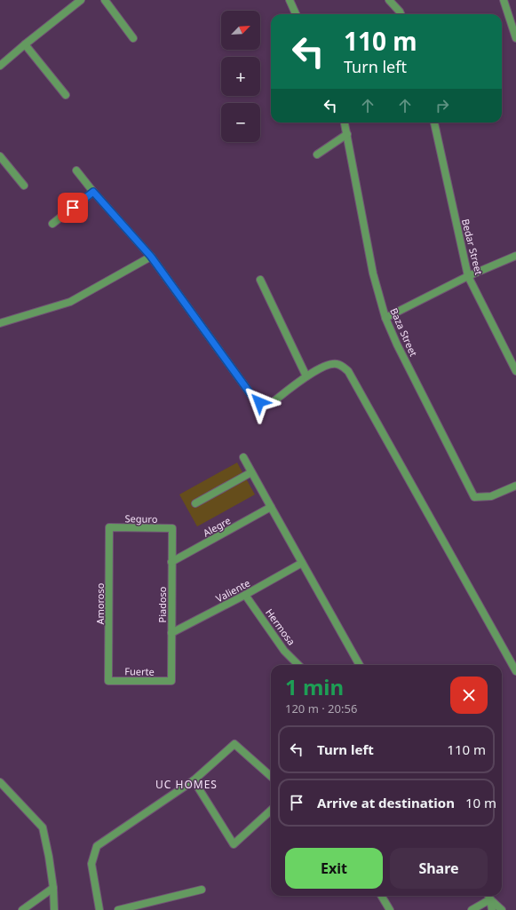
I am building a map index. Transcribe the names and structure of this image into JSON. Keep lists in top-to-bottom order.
{
  "streets": {
    "street": [
      "Bedar Street",
      "Baza Street",
      "Seguro",
      "Alegre",
      "Valiente",
      "Amoroso",
      "Piadoso",
      "Hermosa",
      "Fuerte"
    ]
  },
  "crossings": [
    ["Seguro", "Amoroso"],
    ["Seguro", "Piadoso"],
    ["Alegre", "Piadoso"],
    ["Valiente", "Piadoso"],
    ["Valiente", "Hermosa"],
    ["Amoroso", "Fuerte"],
    ["Piadoso", "Fuerte"]
  ],
  "districts": ["UC HOMES"],
  "north": "top right",
  "page": {
    "map_buttons": ["+", "−"],
    "turn": ["110 m", "Turn left"],
    "heading": ["1 min", "120 m · 20:56"],
    "list": [
      {
        "name": "Turn left",
        "value": "110 m"
      },
      {
        "name": "Arrive at destination",
        "value": "10 m"
      }
    ],
    "buttons": ["Exit", "Share"]
  }
}
